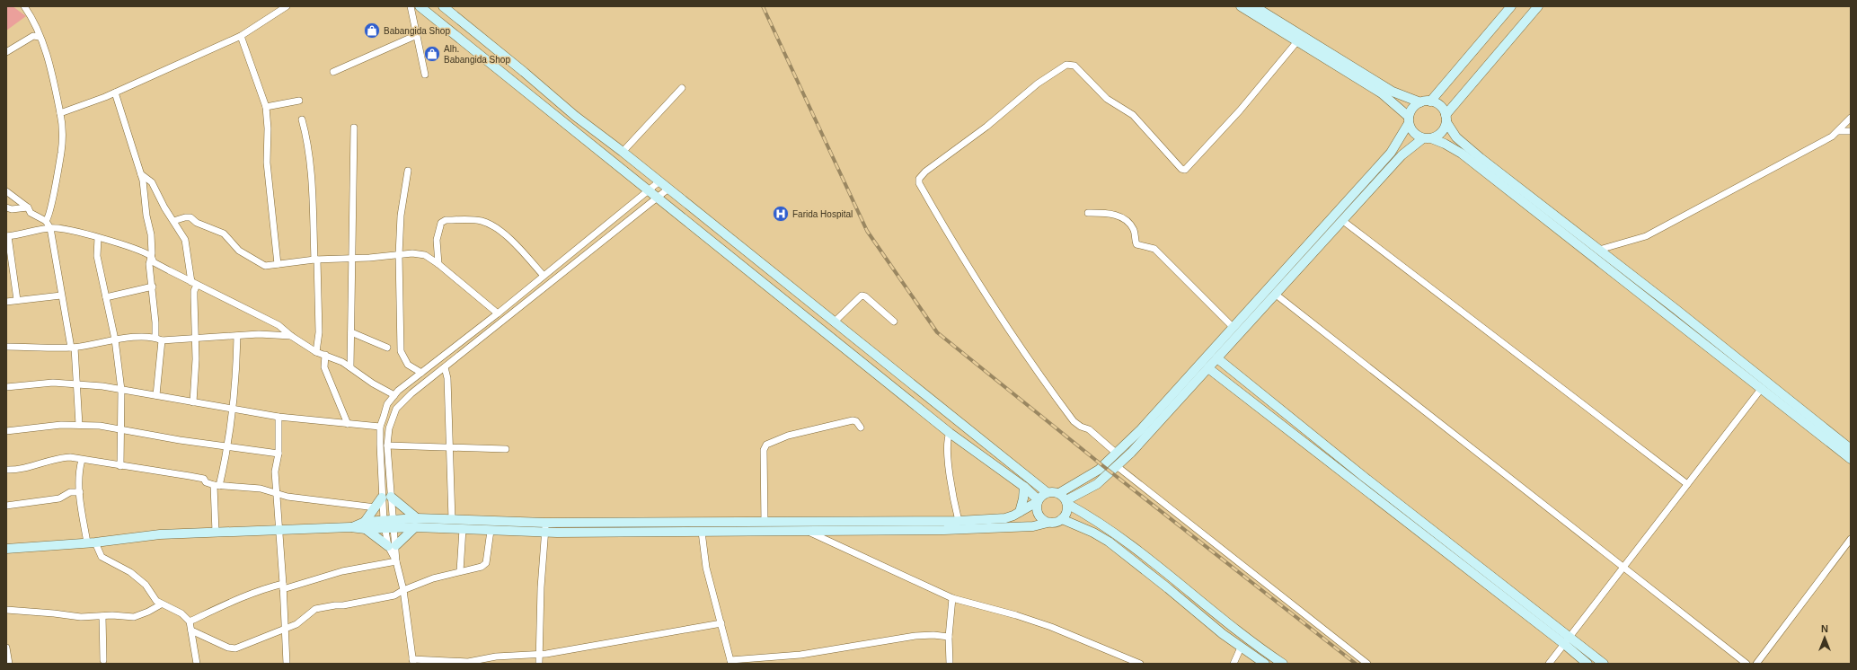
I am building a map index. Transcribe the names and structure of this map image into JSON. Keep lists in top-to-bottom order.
{
  "places": {
    "shop": ["Babangida Shop", "Alh. Babangida Shop"],
    "hospital": ["Farida Hospital"]
  },
  "north": "top"
}
